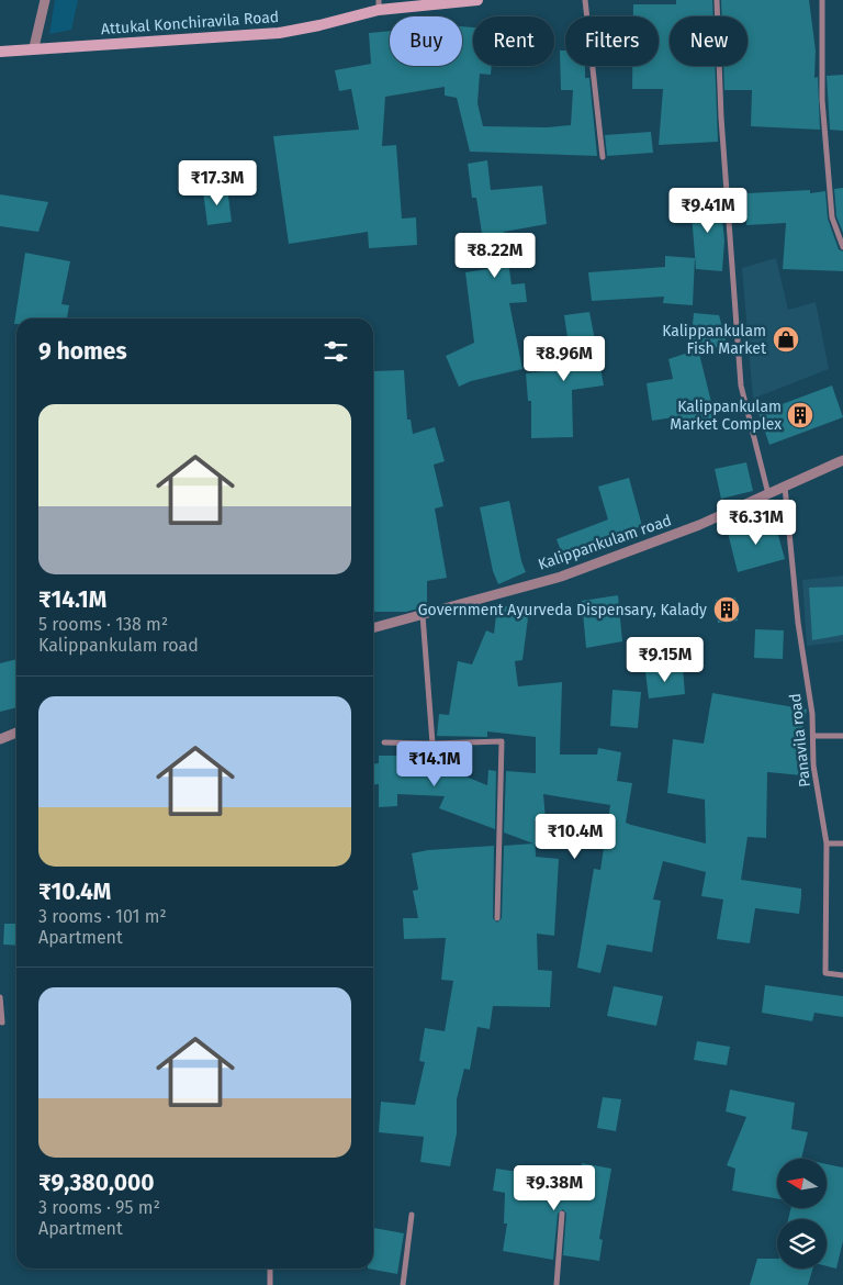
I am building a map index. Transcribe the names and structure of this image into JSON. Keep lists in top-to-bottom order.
{
  "streets": {
    "main road": ["Attukal Konchiravila Road"],
    "street": ["Kalippankulam road", "Panavila road"]
  },
  "crossings": [
    ["Kalippankulam road", "Panavila road"]
  ],
  "places": {
    "shop": ["Kalippankulam Fish Market"],
    "building": ["Kalippankulam Market Complex", "Government Ayurveda Dispensary, Kalady"]
  },
  "north": "left",
  "page": {
    "chip": [
      "Buy",
      "Rent",
      "Filters",
      "New"
    ],
    "price": [
      "₹17.3M",
      "₹9.41M",
      "₹8.22M",
      "₹8.96M",
      "₹6.31M",
      "₹9.15M",
      "₹14.1M",
      "₹10.4M",
      "₹9.38M"
    ],
    "heading": "9 homes",
    "list": [
      {
        "name": "₹14.1M",
        "note": "5 rooms · 138 m² · Kalippankulam road"
      },
      {
        "name": "₹10.4M",
        "note": "3 rooms · 101 m² · Apartment"
      },
      {
        "name": "₹9,380,000",
        "note": "3 rooms · 95 m² · Apartment"
      }
    ]
  }
}
